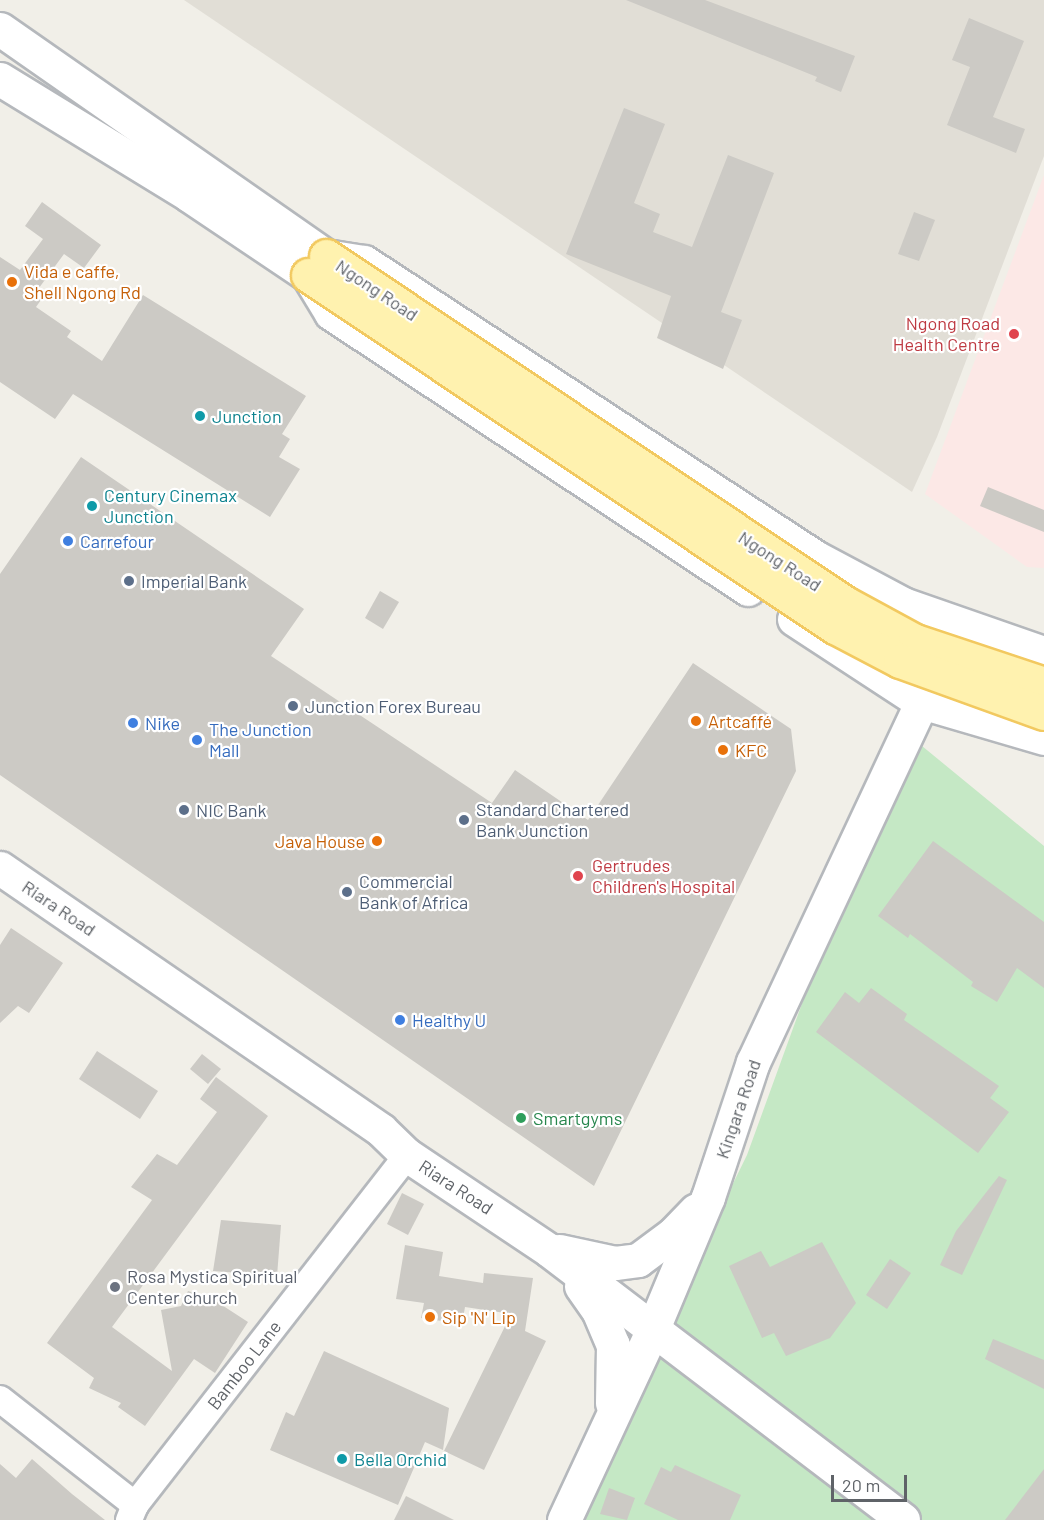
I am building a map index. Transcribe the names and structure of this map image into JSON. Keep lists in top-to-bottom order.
{
  "streets": {
    "main road": ["Ngong Road", "Riara Road", "Kingara Road"],
    "street": ["Bamboo Lane"]
  },
  "crossings": [
    ["Ngong Road", "Kingara Road"],
    ["Riara Road", "Kingara Road"],
    ["Riara Road", "Bamboo Lane"]
  ],
  "places": [
    "Vida e caffe, Shell Ngong Rd",
    "Ngong Road Health Centre",
    "Junction",
    "Century Cinemax Junction",
    "Carrefour",
    "Imperial Bank",
    "Junction Forex Bureau",
    "Artcaffé",
    "Nike",
    "The Junction Mall",
    "KFC",
    "NIC Bank",
    "Standard Chartered Bank Junction",
    "Java House",
    "Gertrudes Children's Hospital",
    "Commercial Bank of Africa",
    "Healthy U",
    "Smartgyms",
    "Rosa Mystica Spiritual Center church",
    "Sip 'N' Lip",
    "Bella Orchid"
  ],
  "scale_bar": "20 m"
}
